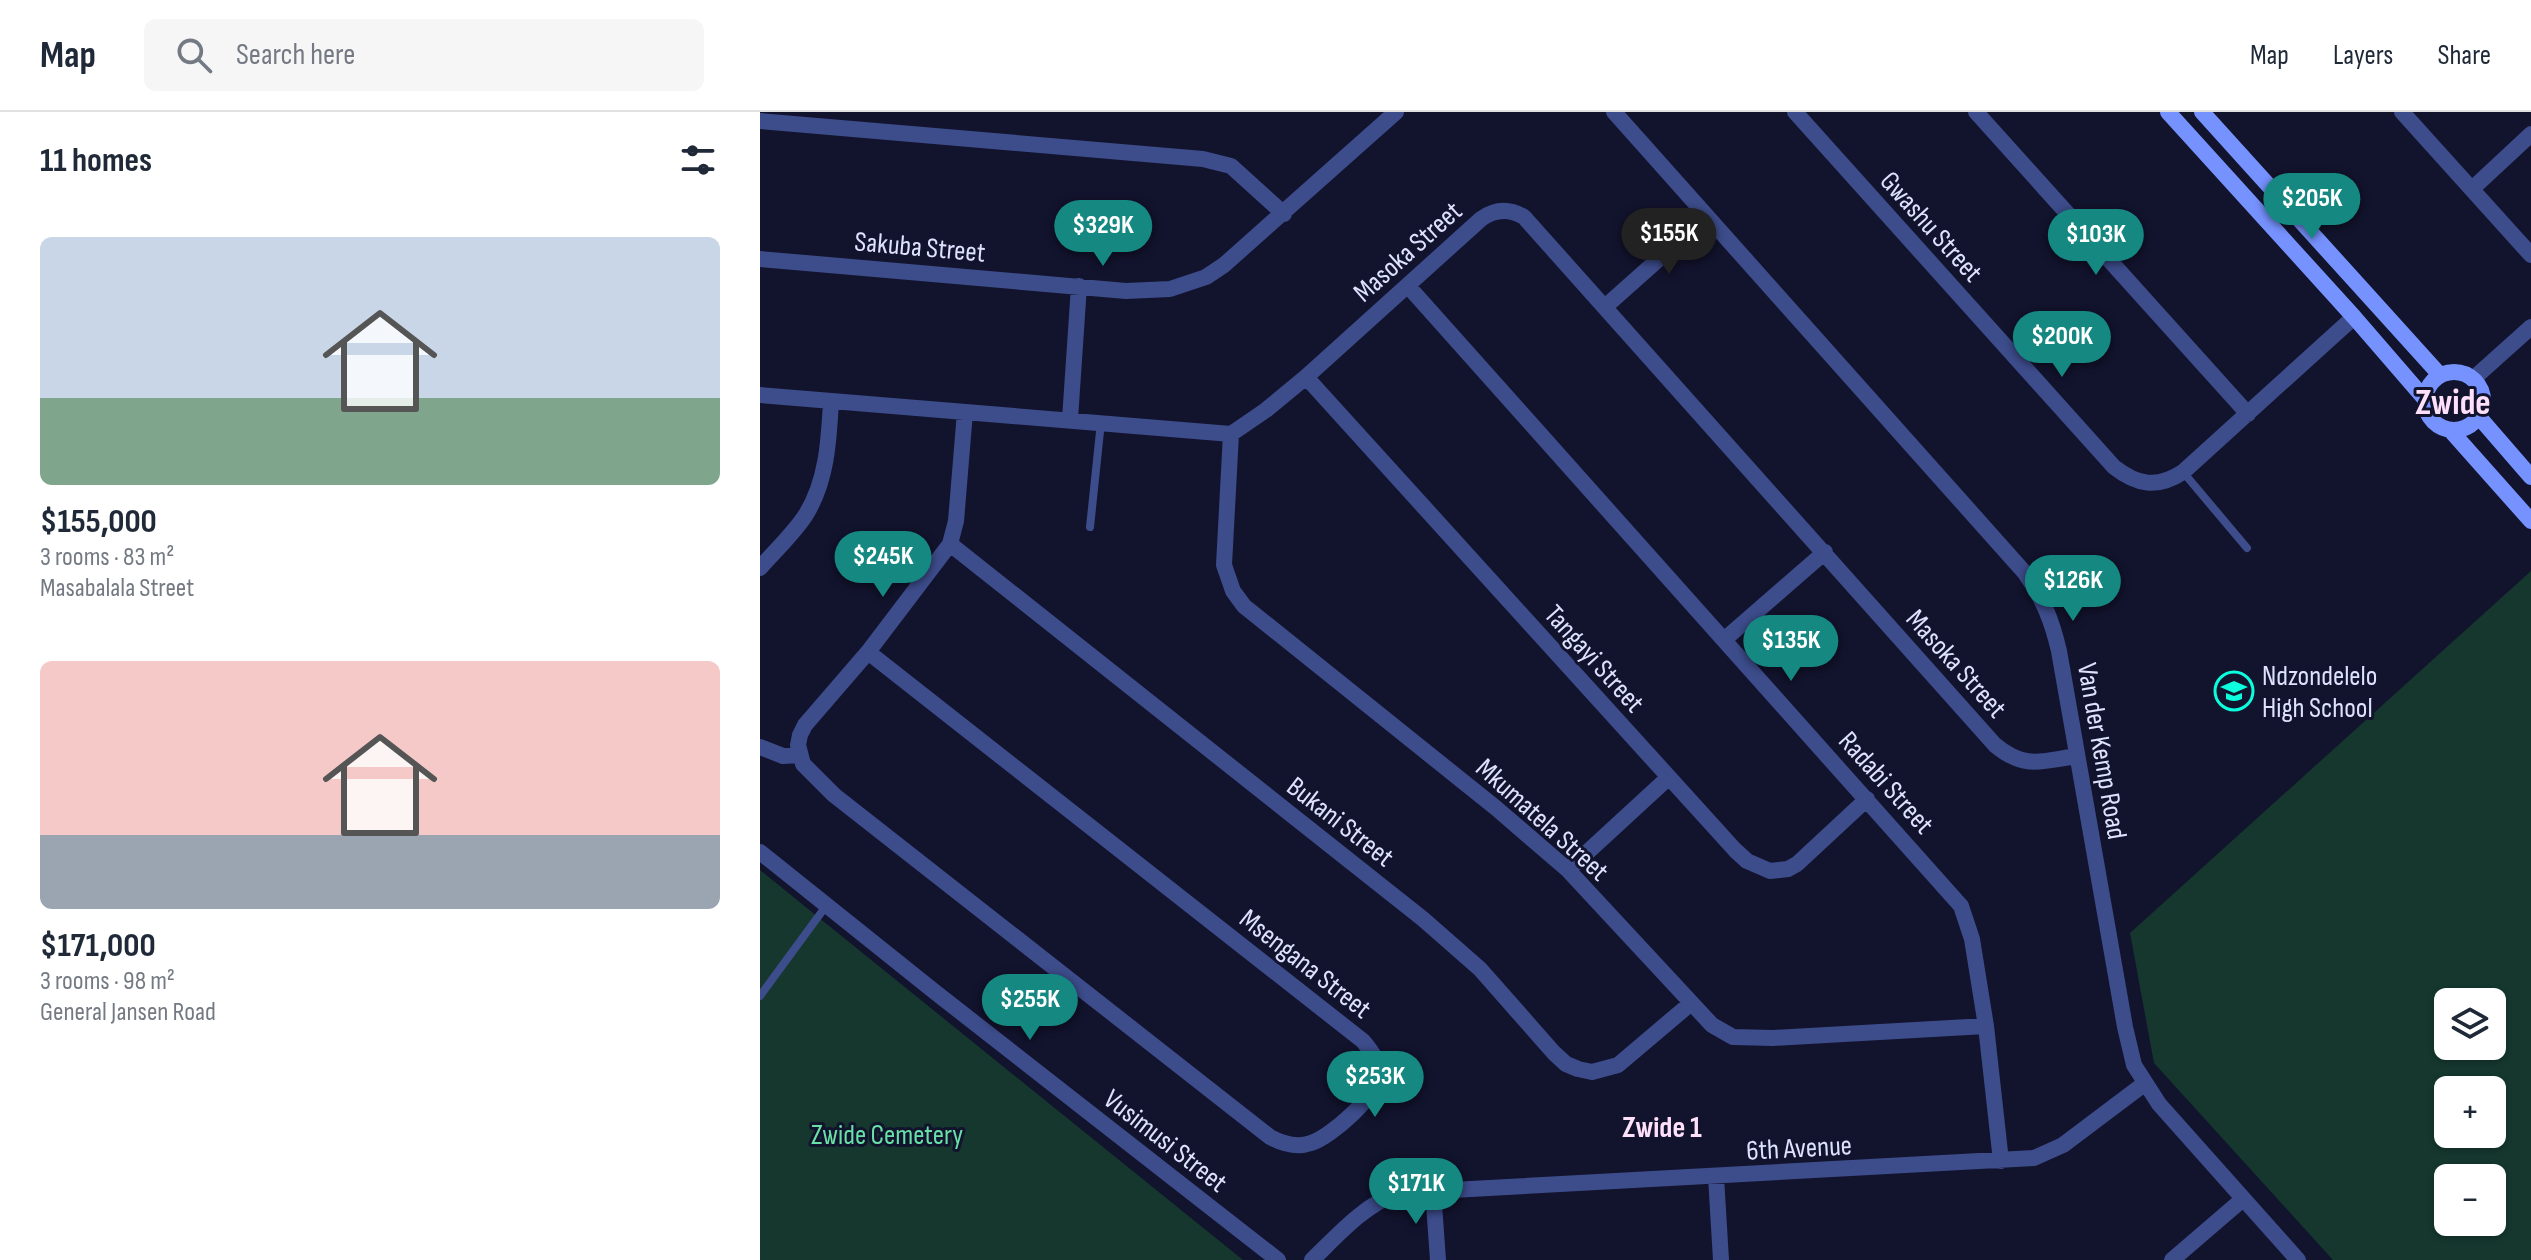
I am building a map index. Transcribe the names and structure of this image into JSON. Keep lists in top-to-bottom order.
{
  "streets": {
    "street": [
      "Gwashu Street",
      "Sakuba Street",
      "Masoka Street",
      "Tangayi Street",
      "Van der Kemp Road",
      "Radabi Street",
      "Mkumatela Street",
      "Bukani Street",
      "Msengana Street",
      "Vusimusi Street",
      "6th Avenue"
    ]
  },
  "crossings": [
    ["Masoka Street", "Tangayi Street"],
    ["Masoka Street", "Van der Kemp Road"],
    ["Masoka Street", "Radabi Street"],
    ["Masoka Street", "Mkumatela Street"],
    ["Tangayi Street", "Radabi Street"],
    ["Van der Kemp Road", "6th Avenue"],
    ["Radabi Street", "Mkumatela Street"],
    ["Radabi Street", "6th Avenue"],
    ["Mkumatela Street", "Bukani Street"]
  ],
  "districts": ["Zwide", "Zwide 1"],
  "parks": ["Zwide Cemetery"],
  "places": {
    "school or university": ["Ndzondelelo High School"]
  },
  "page": {
    "header": "Map",
    "search": "Search here",
    "nav": ["Map", "Layers", "Share"],
    "heading": "11 homes",
    "price": [
      "$205K",
      "$329K",
      "$155K",
      "$103K",
      "$200K",
      "$245K",
      "$126K",
      "$135K",
      "$255K",
      "$253K",
      "$171K"
    ],
    "list": [
      {
        "name": "$155,000",
        "note": "3 rooms · 83 m² · Masabalala Street"
      },
      {
        "name": "$171,000",
        "note": "3 rooms · 98 m² · General Jansen Road"
      }
    ],
    "map_buttons": ["+", "−"]
  }
}
